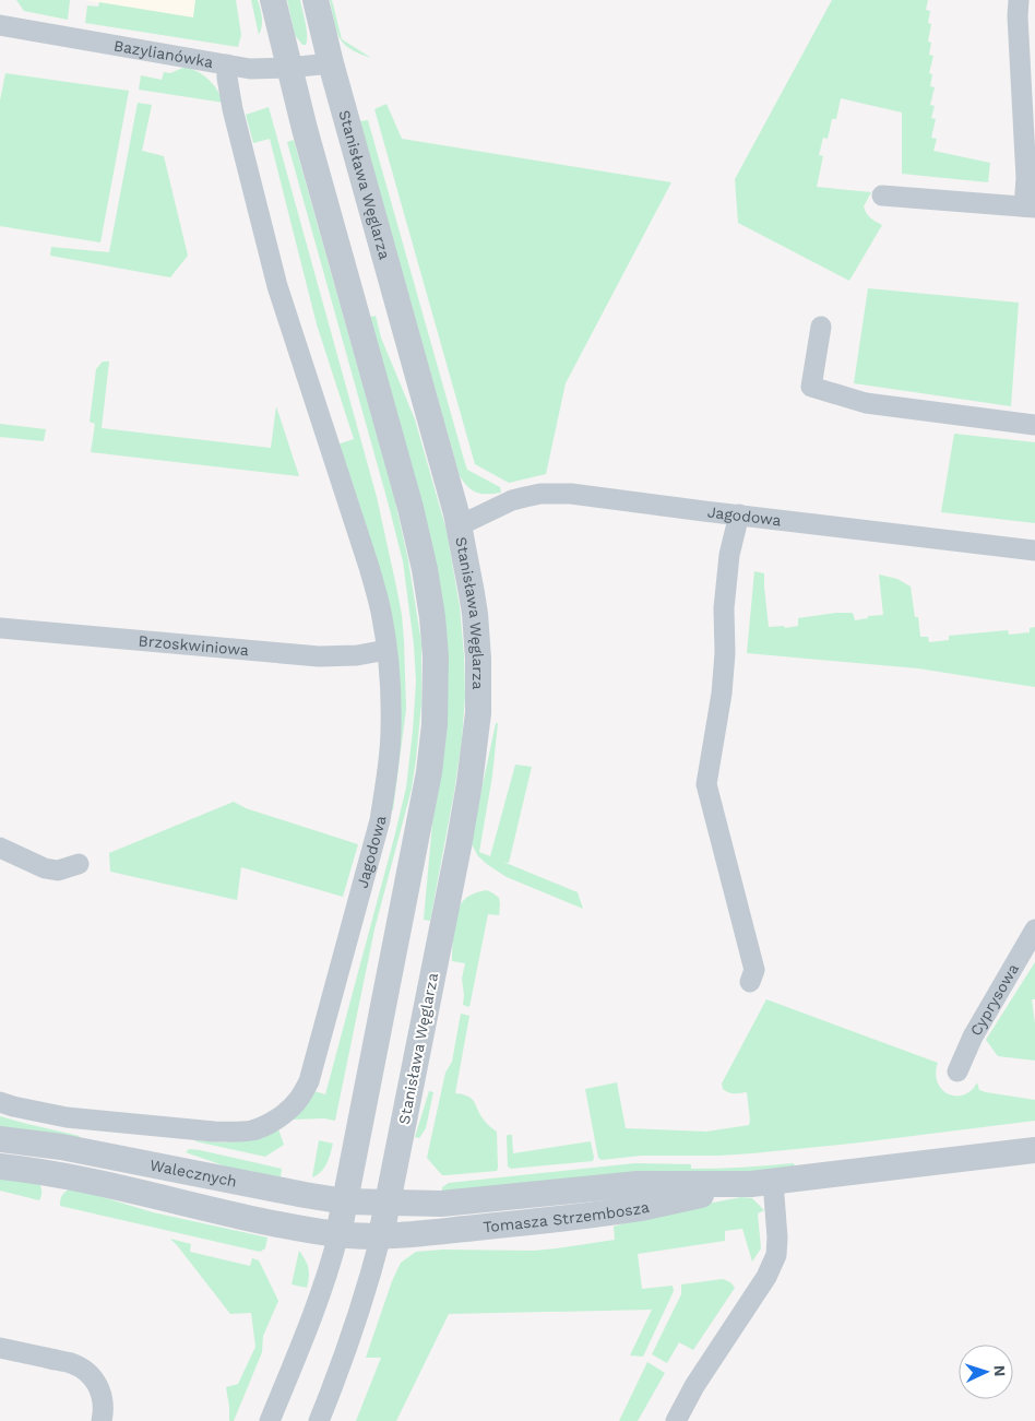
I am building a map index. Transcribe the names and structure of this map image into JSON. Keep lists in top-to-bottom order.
{
  "streets": {
    "street": [
      "Bazylianówka",
      "Stanisława Węglarza",
      "Jagodowa",
      "Brzoskwiniowa",
      "Cyprysowa",
      "Walecznych",
      "Tomasza Strzembosza"
    ]
  },
  "crossings": [
    ["Bazylianówka", "Stanisława Węglarza"],
    ["Bazylianówka", "Jagodowa"],
    ["Stanisława Węglarza", "Jagodowa"],
    ["Stanisława Węglarza", "Walecznych"],
    ["Stanisława Węglarza", "Tomasza Strzembosza"],
    ["Jagodowa", "Brzoskwiniowa"],
    ["Walecznych", "Tomasza Strzembosza"]
  ],
  "north": "right"
}
